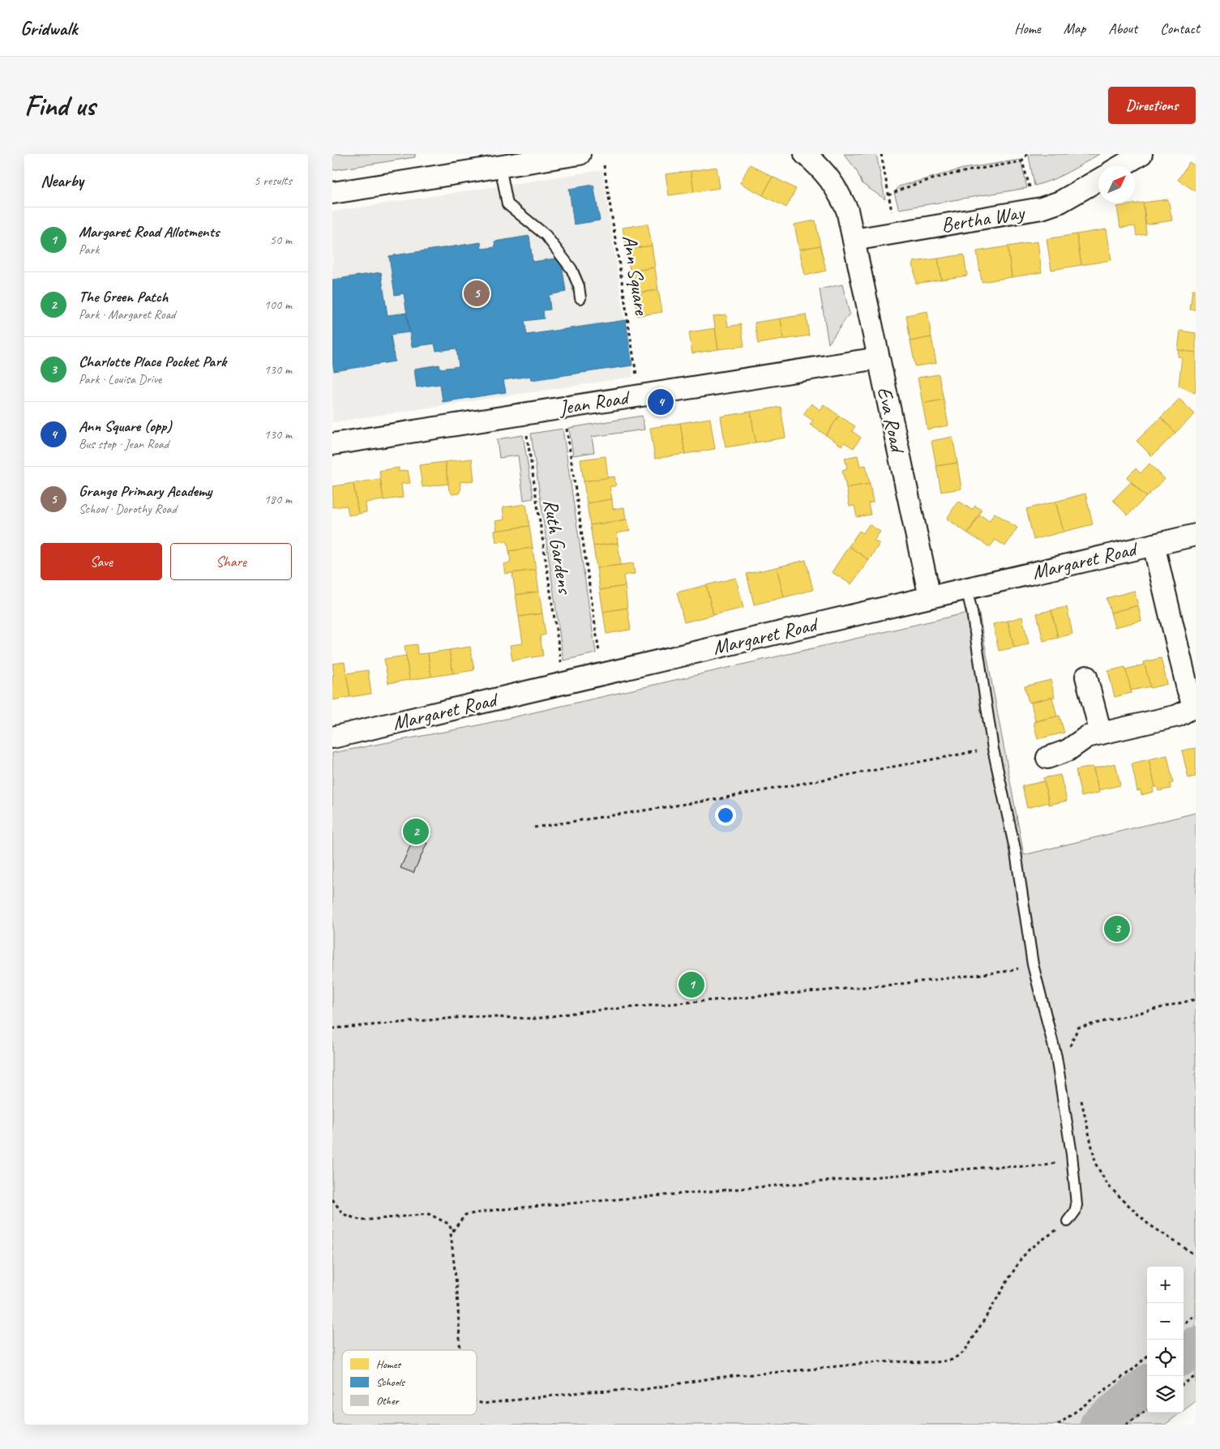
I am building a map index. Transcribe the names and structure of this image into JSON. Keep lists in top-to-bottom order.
{
  "streets": {
    "street": [
      "Bertha Way",
      "Jean Road",
      "Eva Road",
      "Margaret Road"
    ],
    "path": ["Ann Square", "Ruth Gardens"]
  },
  "crossings": [
    ["Bertha Way", "Eva Road"],
    ["Jean Road", "Eva Road"],
    ["Eva Road", "Margaret Road"]
  ],
  "legend": ["Homes", "Schools", "Other"],
  "north": "top right",
  "page": {
    "header": "Gridwalk",
    "nav": [
      "Home",
      "Map",
      "About",
      "Contact"
    ],
    "buttons": [
      "Directions",
      ["Save", "Share"]
    ],
    "title": "Find us",
    "heading": ["Nearby", "5 results"],
    "list": [
      {
        "mark": "1",
        "name": "Margaret Road Allotments",
        "note": "Park",
        "value": "50 m"
      },
      {
        "mark": "2",
        "name": "The Green Patch",
        "note": "Park · Margaret Road",
        "value": "100 m"
      },
      {
        "mark": "3",
        "name": "Charlotte Place Pocket Park",
        "note": "Park · Louisa Drive",
        "value": "130 m"
      },
      {
        "mark": "4",
        "name": "Ann Square (opp)",
        "note": "Bus stop · Jean Road",
        "value": "130 m"
      },
      {
        "mark": "5",
        "name": "Grange Primary Academy",
        "note": "School · Dorothy Road",
        "value": "180 m"
      }
    ],
    "pins": [
      "5",
      "4",
      "2",
      "3",
      "1"
    ],
    "map_buttons": ["+", "−"]
  }
}
